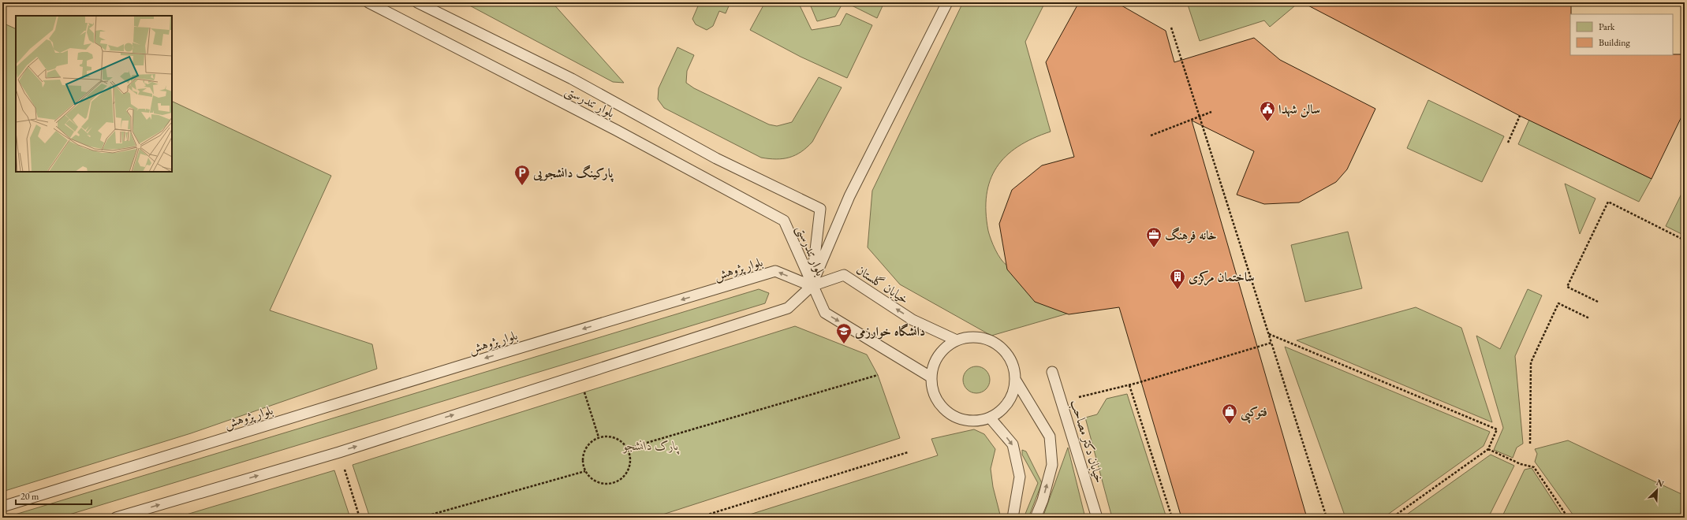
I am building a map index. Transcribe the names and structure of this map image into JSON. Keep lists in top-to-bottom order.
{
  "streets": {
    "lane": [
      "بلوار تندرستی",
      "بلوار پژوهش",
      "خیابان گلستان",
      "خیابان دکتر مصاحب"
    ]
  },
  "crossings": [
    ["بلوار تندرستی", "بلوار پژوهش"],
    ["بلوار تندرستی", "خیابان گلستان"],
    ["بلوار پژوهش", "خیابان گلستان"]
  ],
  "parks": ["پارک دانشجو"],
  "places": {
    "public building": ["سالن شهدا"],
    "parking": ["پارکینگ دانشجویی"],
    "office": ["خانه فرهنگ"],
    "building": ["ساختمان مرکزی"],
    "school or university": ["دانشگاه خوارزمی"],
    "shop": ["فتوکپی"]
  },
  "legend": ["Park", "Building"],
  "scale_bar": "20 m",
  "north": "top right"
}
